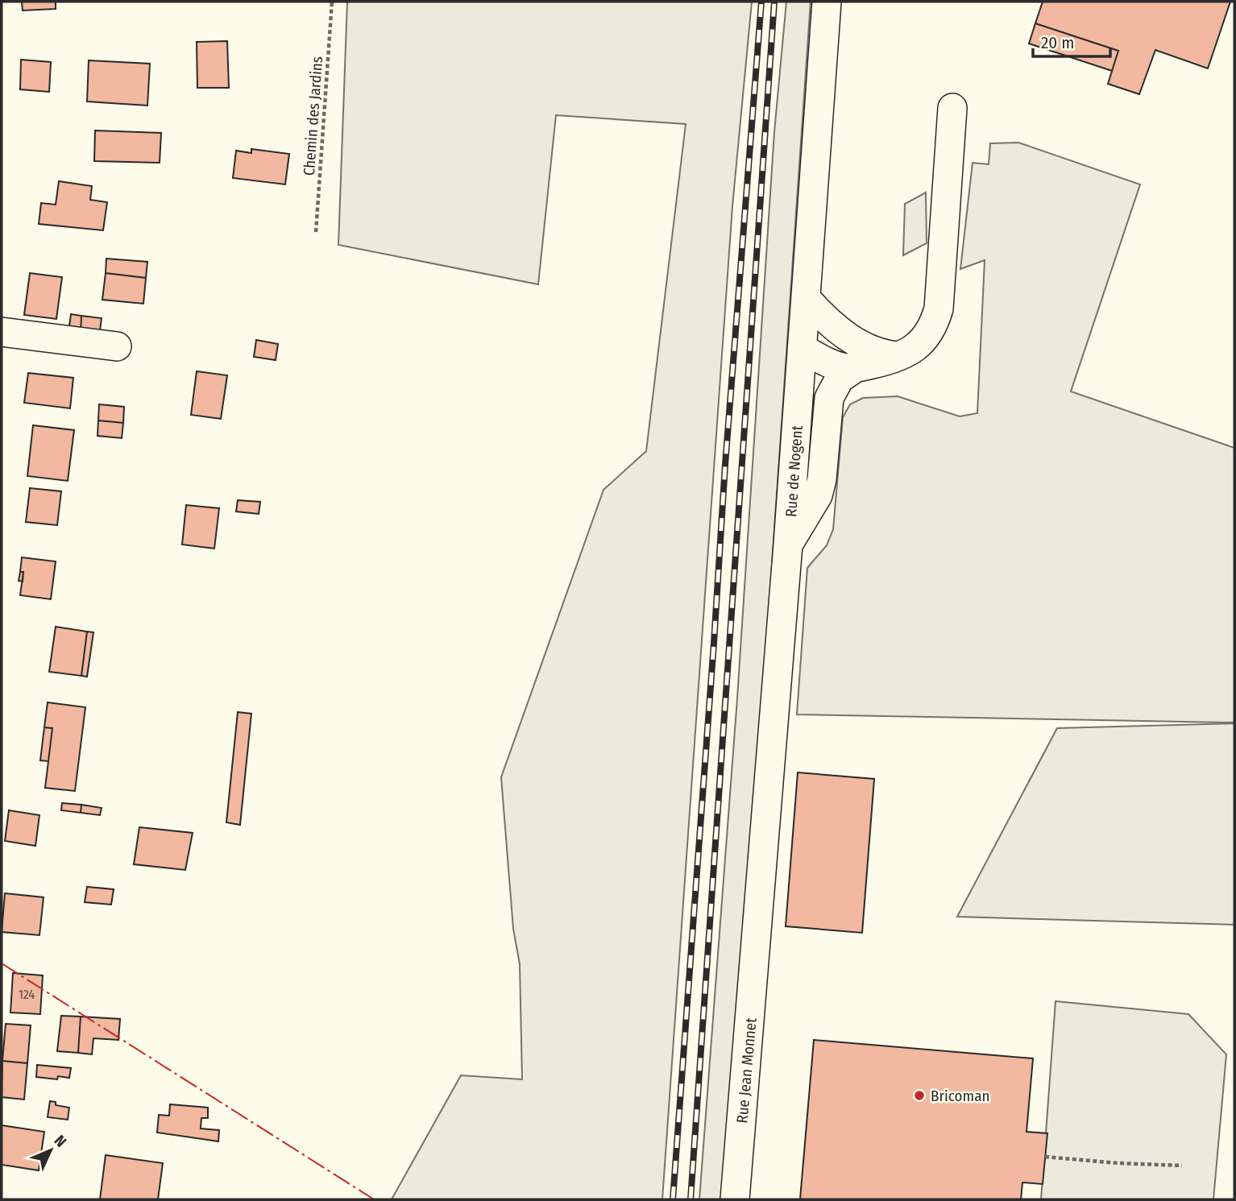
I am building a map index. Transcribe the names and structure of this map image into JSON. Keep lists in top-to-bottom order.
{
  "streets": {
    "street": ["Rue de Nogent", "Rue Jean Monnet"],
    "path": ["Chemin des Jardins"]
  },
  "crossings": [
    ["Rue de Nogent", "Rue Jean Monnet"]
  ],
  "places": ["Bricoman"],
  "house_numbers": ["124"],
  "scale_bar": "20 m",
  "north": "top right"
}
